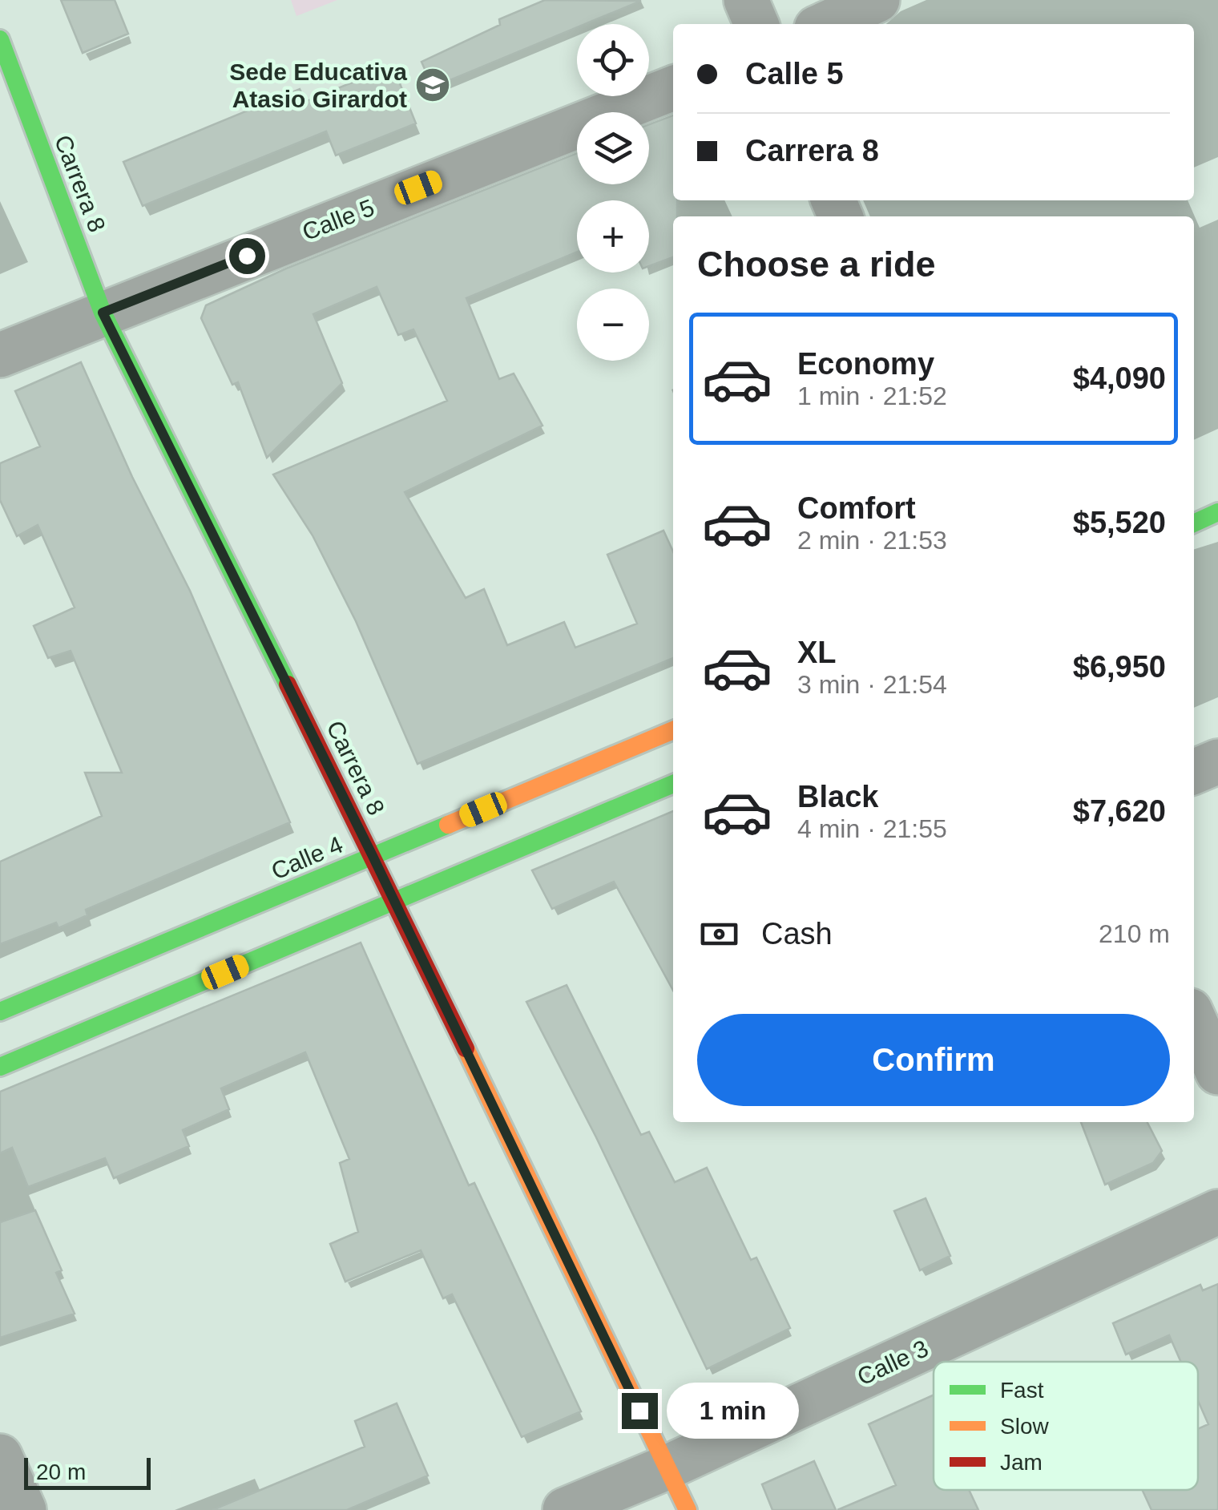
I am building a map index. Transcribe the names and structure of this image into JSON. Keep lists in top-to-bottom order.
{
  "streets": {
    "street": [
      "Carrera 8",
      "Calle 5",
      "Calle 4",
      "Calle 3"
    ]
  },
  "crossings": [
    ["Carrera 8", "Calle 5"],
    ["Carrera 8", "Calle 4"],
    ["Carrera 8", "Calle 3"]
  ],
  "places": {
    "school or university": ["Sede Educativa Atasio Girardot"]
  },
  "legend": ["Fast", "Slow", "Jam"],
  "scale_bar": "20 m",
  "page": {
    "map_buttons": ["+", "−"],
    "banner": ["Calle 5", "Carrera 8"],
    "heading": "Choose a ride",
    "list": [
      {
        "name": "Economy",
        "note": "1 min · 21:52",
        "value": "$4,090"
      },
      {
        "name": "Comfort",
        "note": "2 min · 21:53",
        "value": "$5,520"
      },
      {
        "name": "XL",
        "note": "3 min · 21:54",
        "value": "$6,950"
      },
      {
        "name": "Black",
        "note": "4 min · 21:55",
        "value": "$7,620"
      }
    ],
    "pay": ["Cash", "210 m"],
    "buttons": "Confirm",
    "bubble": "1 min",
    "scale": "20 m"
  }
}
